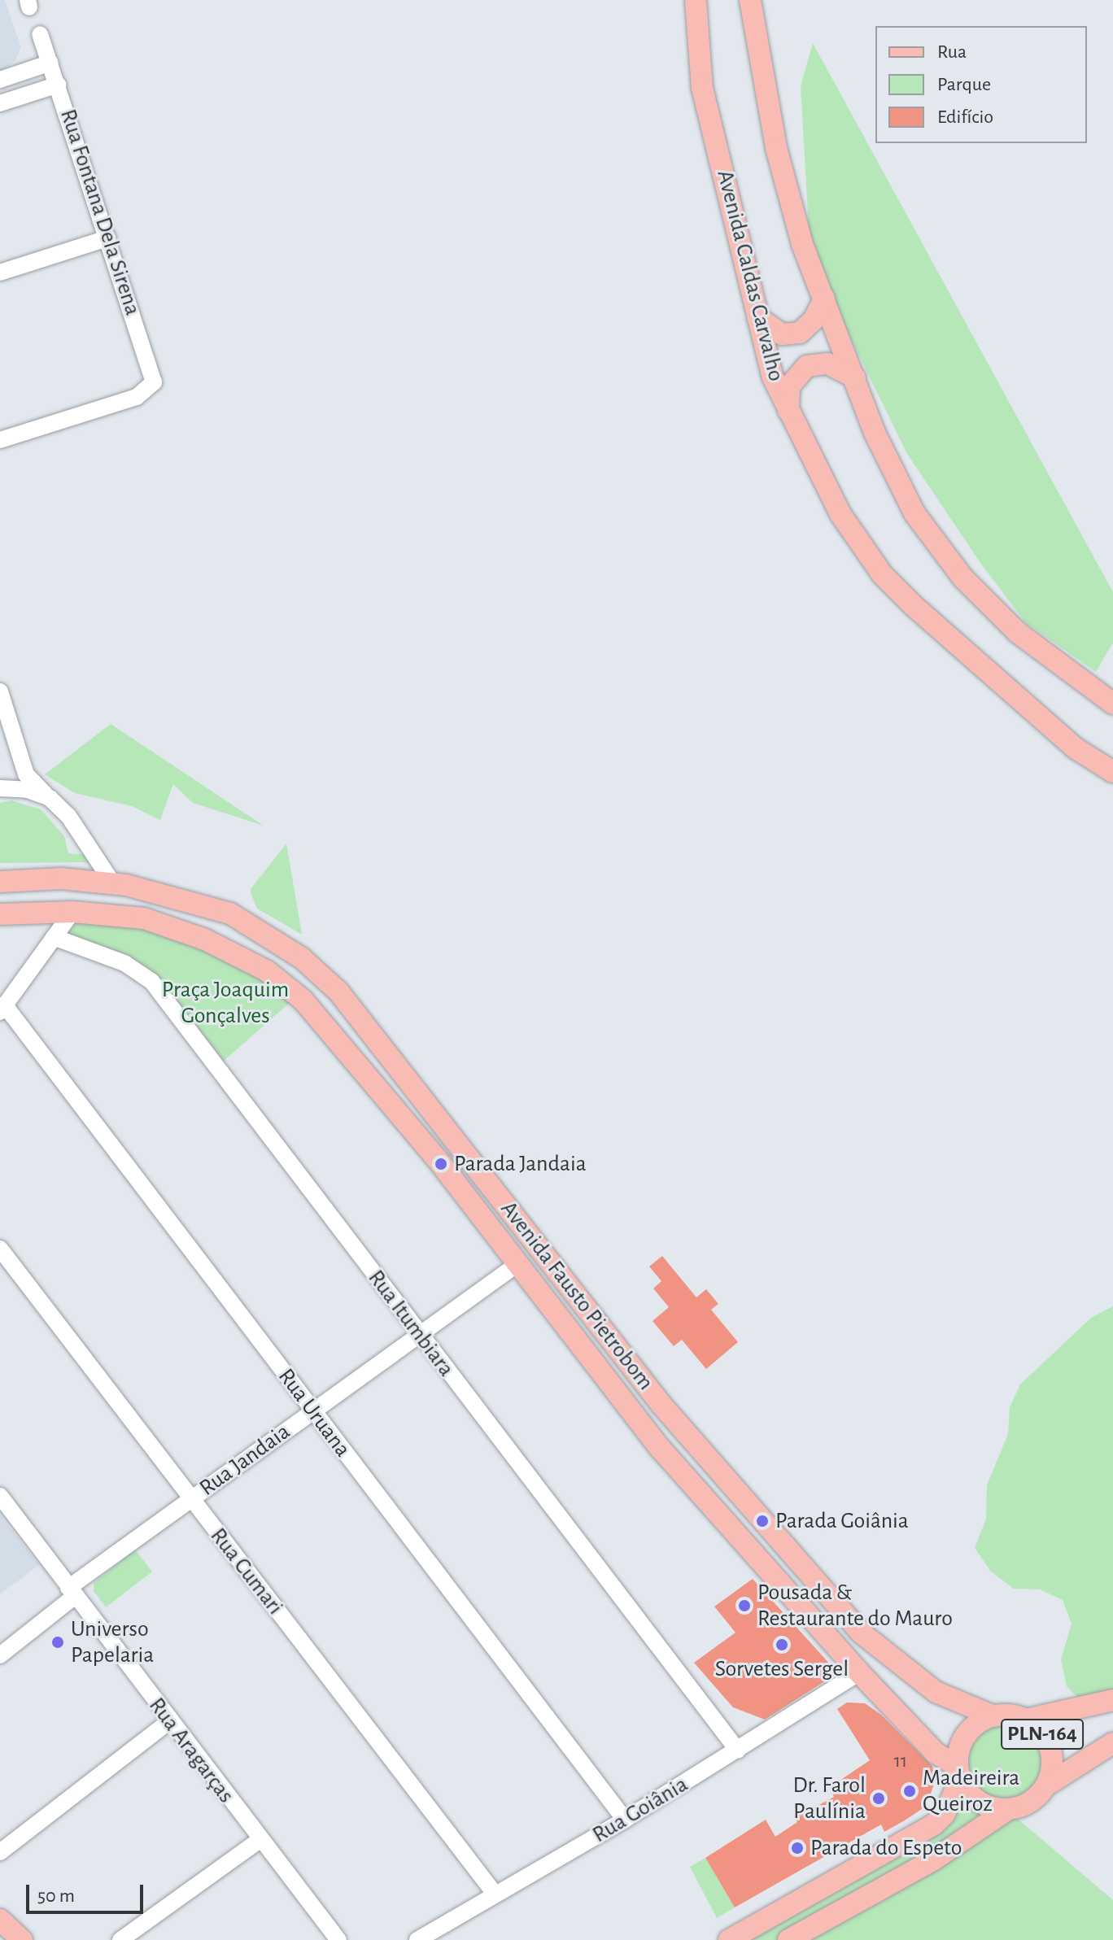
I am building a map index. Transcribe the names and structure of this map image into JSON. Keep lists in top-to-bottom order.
{
  "streets": {
    "main road": ["Avenida Caldas Carvalho", "Avenida Fausto Pietrobom", "PLN-164"],
    "street": [
      "Rua Fontana Dela Sirena",
      "Rua Itumbiara",
      "Rua Uruana",
      "Rua Jandaia",
      "Rua Cumari",
      "Rua Aragarças",
      "Rua Goiânia"
    ]
  },
  "crossings": [
    ["Avenida Fausto Pietrobom", "Rua Jandaia"],
    ["Avenida Fausto Pietrobom", "PLN-164"],
    ["Avenida Fausto Pietrobom", "Rua Goiânia"],
    ["Rua Itumbiara", "Rua Jandaia"],
    ["Rua Itumbiara", "Rua Goiânia"],
    ["Rua Uruana", "Rua Jandaia"],
    ["Rua Uruana", "Rua Goiânia"],
    ["Rua Jandaia", "Rua Cumari"],
    ["Rua Jandaia", "Rua Aragarças"],
    ["Rua Cumari", "Rua Goiânia"]
  ],
  "parks": ["Praça Joaquim Gonçalves"],
  "places": [
    "Parada Jandaia",
    "Parada Goiânia",
    "Pousada & Restaurante do Mauro",
    "Universo Papelaria",
    "Sorvetes Sergel",
    "Madeireira Queiroz",
    "Dr. Farol Paulínia",
    "Parada do Espeto"
  ],
  "house_numbers": ["11"],
  "legend": ["Rua", "Parque", "Edifício"],
  "scale_bar": "50 m"
}
